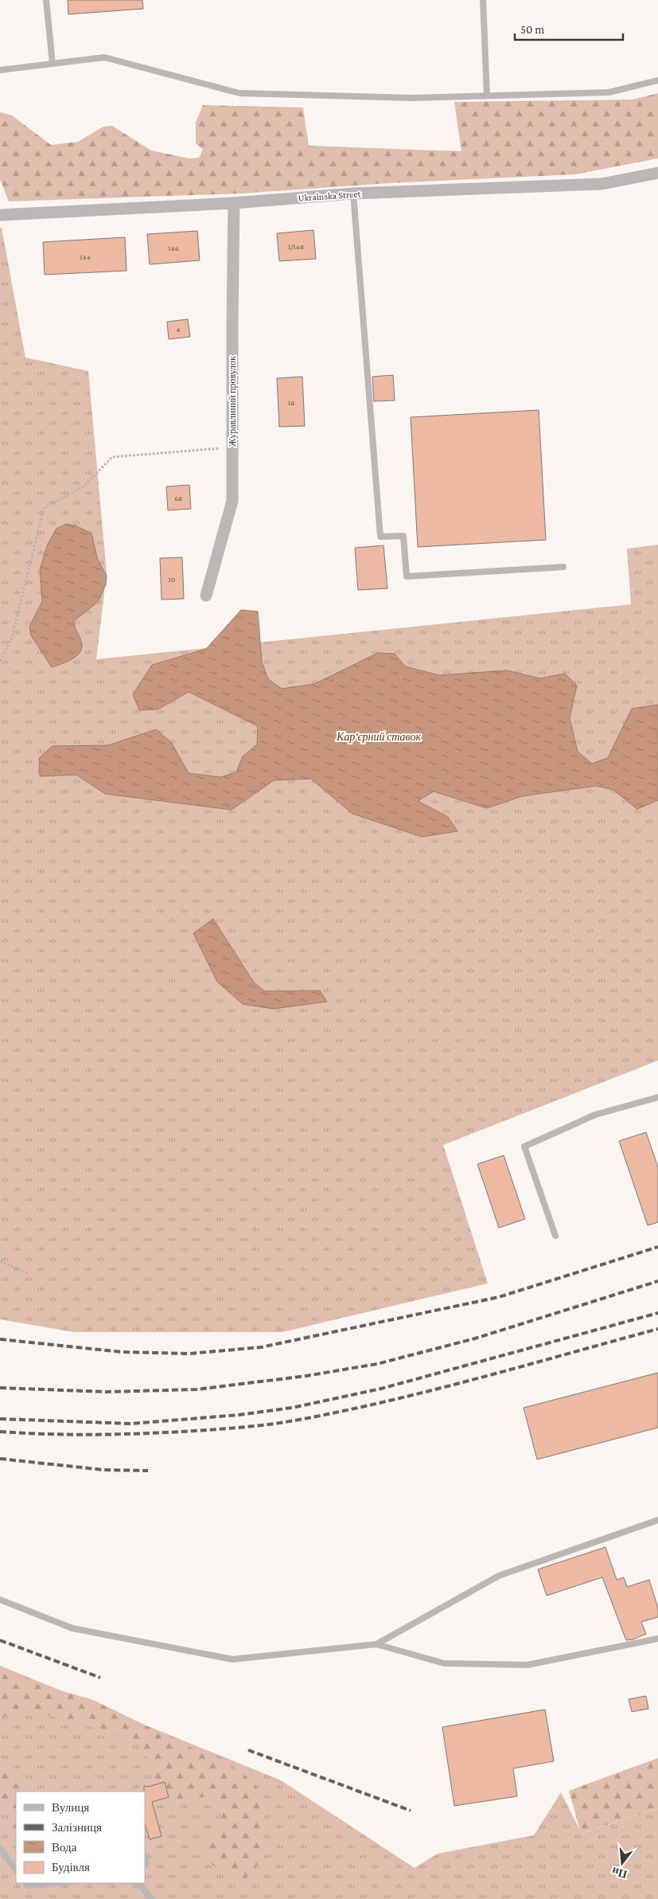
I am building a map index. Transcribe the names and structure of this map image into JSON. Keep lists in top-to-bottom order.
{
  "streets": {
    "street": ["Ukrainska Street", "Журавлиний провулок"]
  },
  "crossings": [
    ["Ukrainska Street", "Журавлиний провулок"]
  ],
  "water": ["Кар'єрний ставок"],
  "house_numbers": [
    "1/148",
    "146",
    "144",
    "4",
    "1а",
    "6а",
    "10"
  ],
  "legend": [
    "Вулиця",
    "Залізниця",
    "Вода",
    "Будівля"
  ],
  "scale_bar": "50 m",
  "north": "bottom"
}
